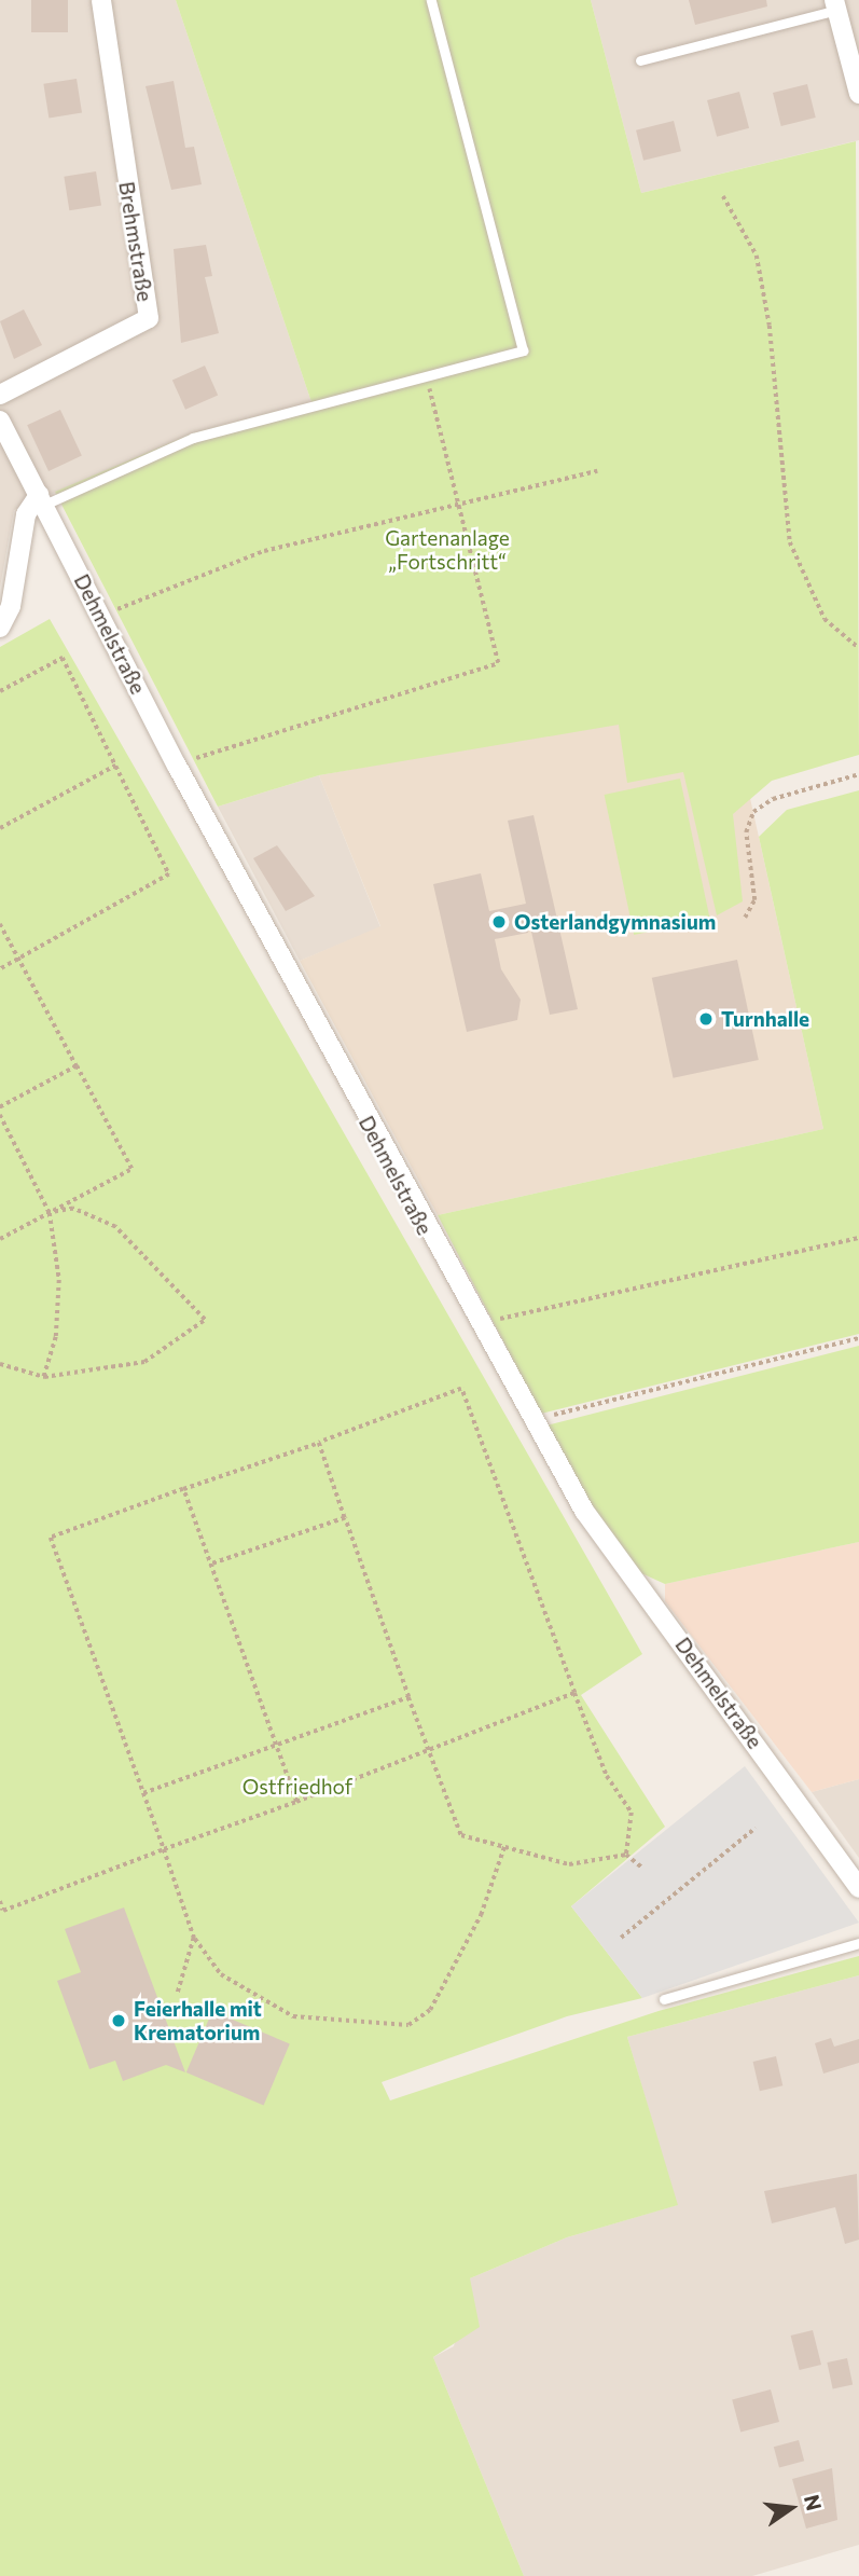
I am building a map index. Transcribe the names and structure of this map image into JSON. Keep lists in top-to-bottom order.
{
  "streets": {
    "street": ["Brehmstraße", "Dehmelstraße"]
  },
  "parks": ["Gartenanlage „Fortschritt“", "Ostfriedhof"],
  "places": ["Osterlandgymnasium", "Turnhalle", "Feierhalle mit Krematorium"],
  "north": "right"
}
